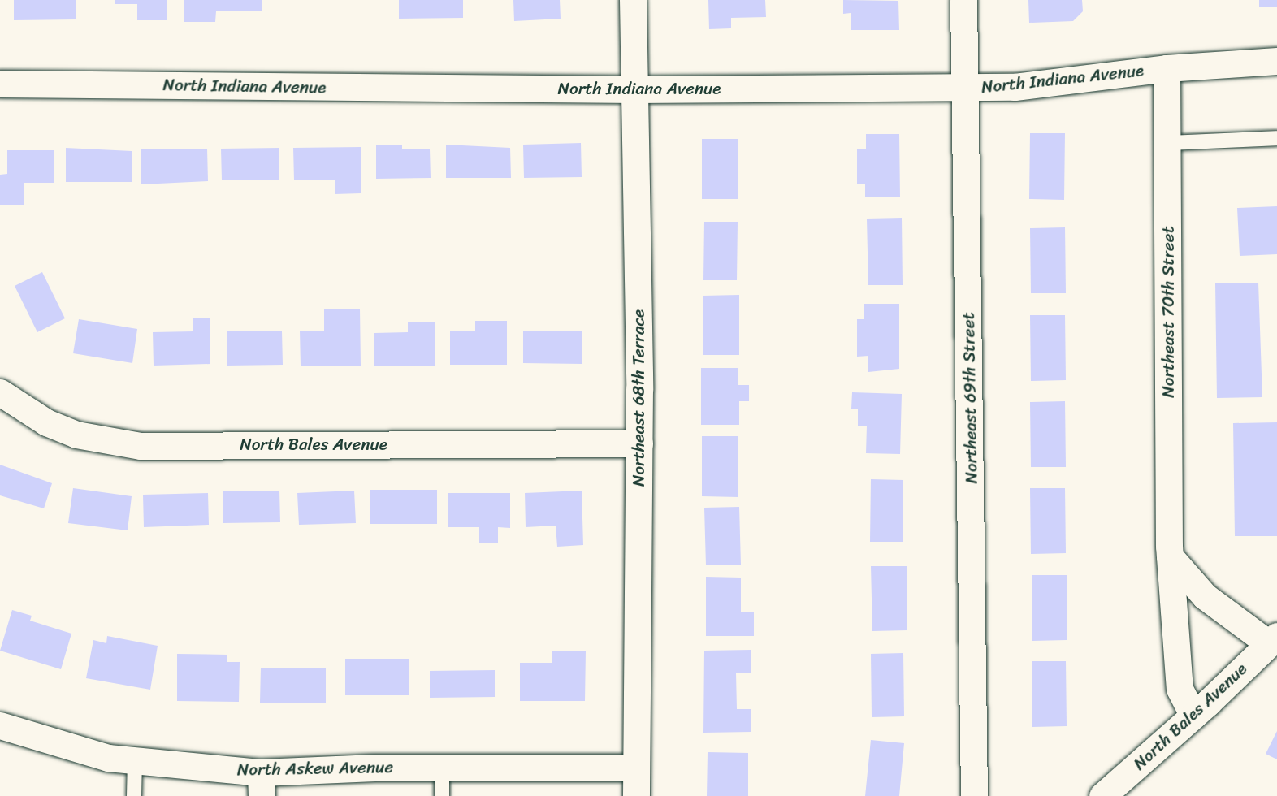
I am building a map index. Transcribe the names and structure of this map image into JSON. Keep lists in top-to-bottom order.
{
  "streets": {
    "street": [
      "North Indiana Avenue",
      "Northeast 70th Street",
      "Northeast 68th Terrace",
      "Northeast 69th Street",
      "North Bales Avenue",
      "North Askew Avenue"
    ]
  },
  "crossings": [
    ["North Indiana Avenue", "Northeast 70th Street"],
    ["North Indiana Avenue", "Northeast 68th Terrace"],
    ["North Indiana Avenue", "Northeast 69th Street"],
    ["Northeast 70th Street", "North Bales Avenue"],
    ["Northeast 68th Terrace", "North Bales Avenue"],
    ["Northeast 68th Terrace", "North Askew Avenue"]
  ]
}
